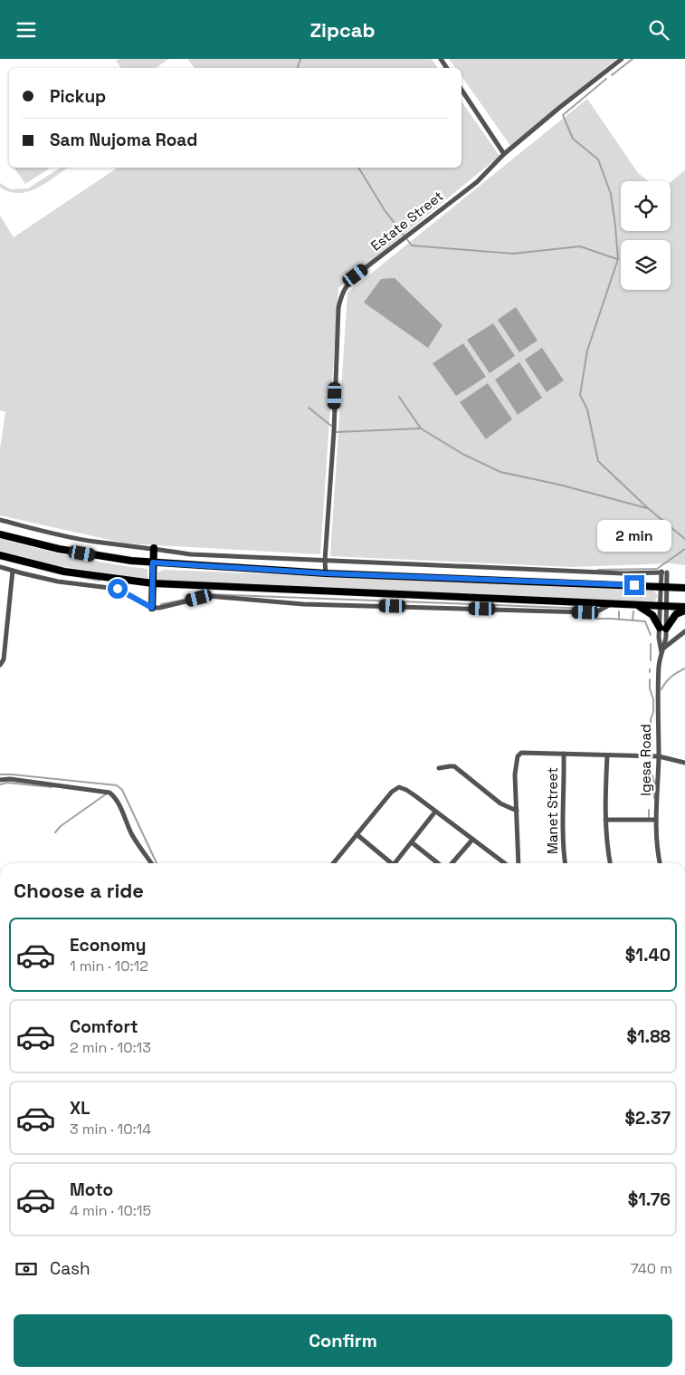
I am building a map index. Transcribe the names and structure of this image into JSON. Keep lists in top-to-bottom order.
{
  "streets": {
    "street": ["Estate Street", "Igesa Road", "Manet Street"]
  },
  "crossings": [
    ["Estate Street", "Igesa Road"]
  ],
  "page": {
    "header": "Zipcab",
    "banner": ["Pickup", "Sam Nujoma Road"],
    "bubble": "2 min",
    "heading": "Choose a ride",
    "list": [
      {
        "name": "Economy",
        "note": "1 min · 10:12",
        "value": "$1.40"
      },
      {
        "name": "Comfort",
        "note": "2 min · 10:13",
        "value": "$1.88"
      },
      {
        "name": "XL",
        "note": "3 min · 10:14",
        "value": "$2.37"
      },
      {
        "name": "Moto",
        "note": "4 min · 10:15",
        "value": "$1.76"
      }
    ],
    "pay": ["Cash", "740 m"],
    "buttons": "Confirm"
  }
}
